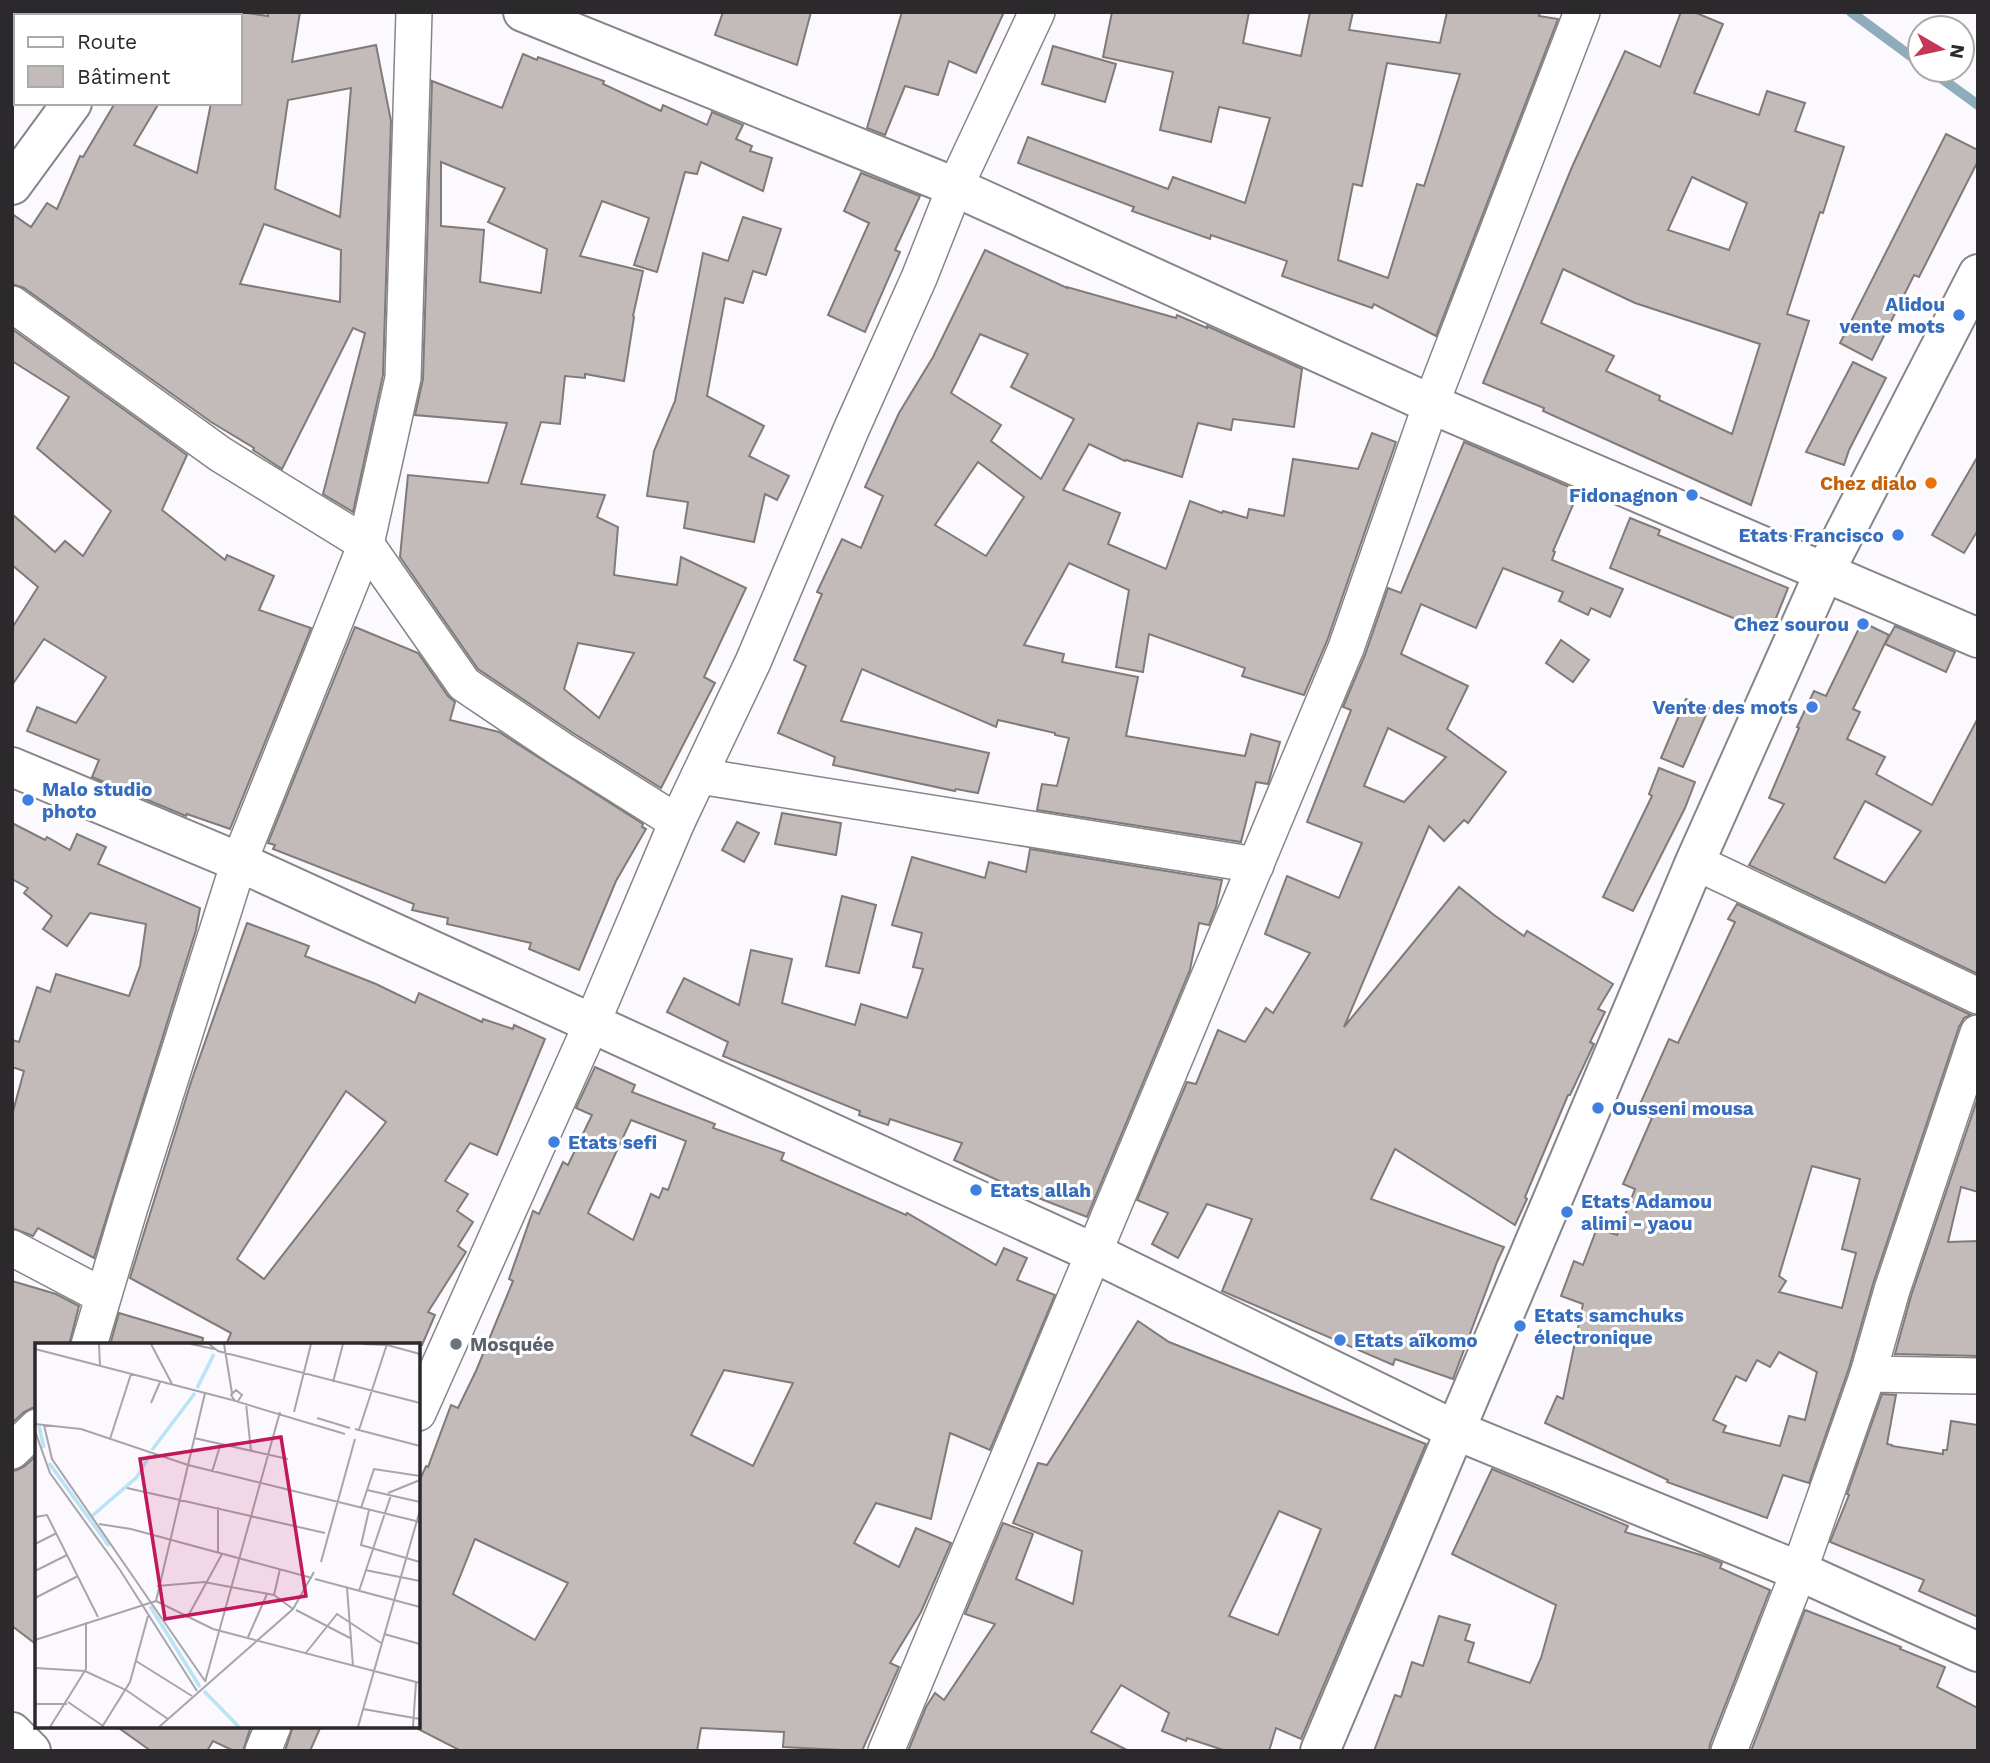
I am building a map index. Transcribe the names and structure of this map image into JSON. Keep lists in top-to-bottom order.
{
  "places": [
    "Alidou vente mots",
    "Chez dialo",
    "Fidonagnon",
    "Etats Francisco",
    "Chez sourou",
    "Vente des mots",
    "Malo studio photo",
    "Ousseni mousa",
    "Etats sefi",
    "Etats allah",
    "Etats Adamou alimi - yaou",
    "Etats samchuks électronique",
    "Etats aïkomo",
    "Mosquée"
  ],
  "legend": ["Route", "Bâtiment"],
  "north": "right"
}
